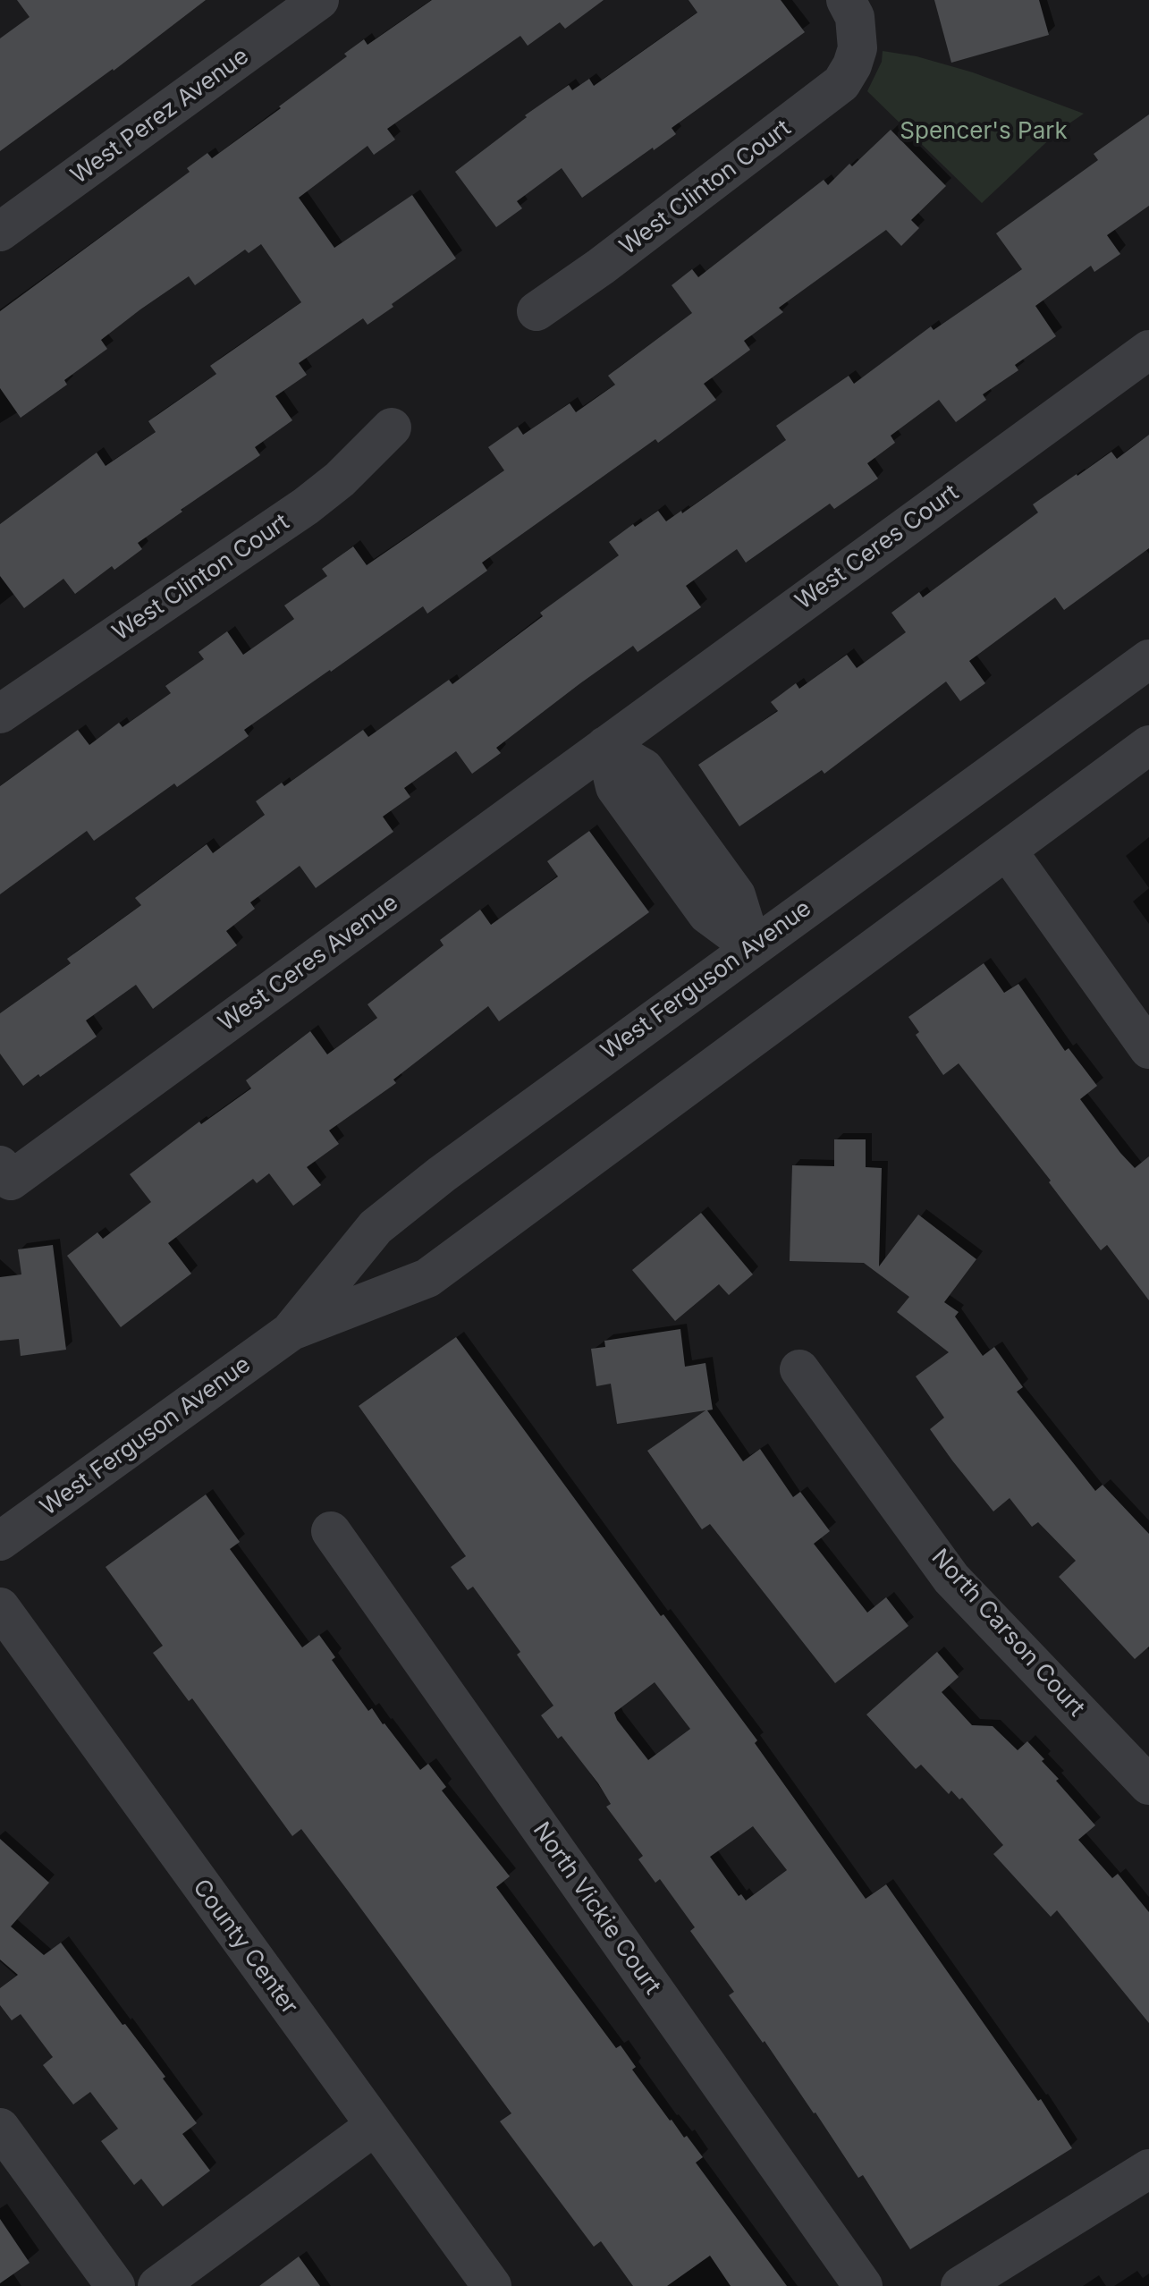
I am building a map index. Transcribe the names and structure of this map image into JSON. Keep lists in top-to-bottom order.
{
  "streets": {
    "street": [
      "West Perez Avenue",
      "West Clinton Court",
      "West Ceres Court",
      "West Ceres Avenue",
      "West Ferguson Avenue",
      "North Carson Court",
      "North Vickie Court",
      "County Center"
    ]
  },
  "crossings": [
    ["West Ceres Court", "West Ceres Avenue"]
  ],
  "parks": ["Spencer's Park"]
}
